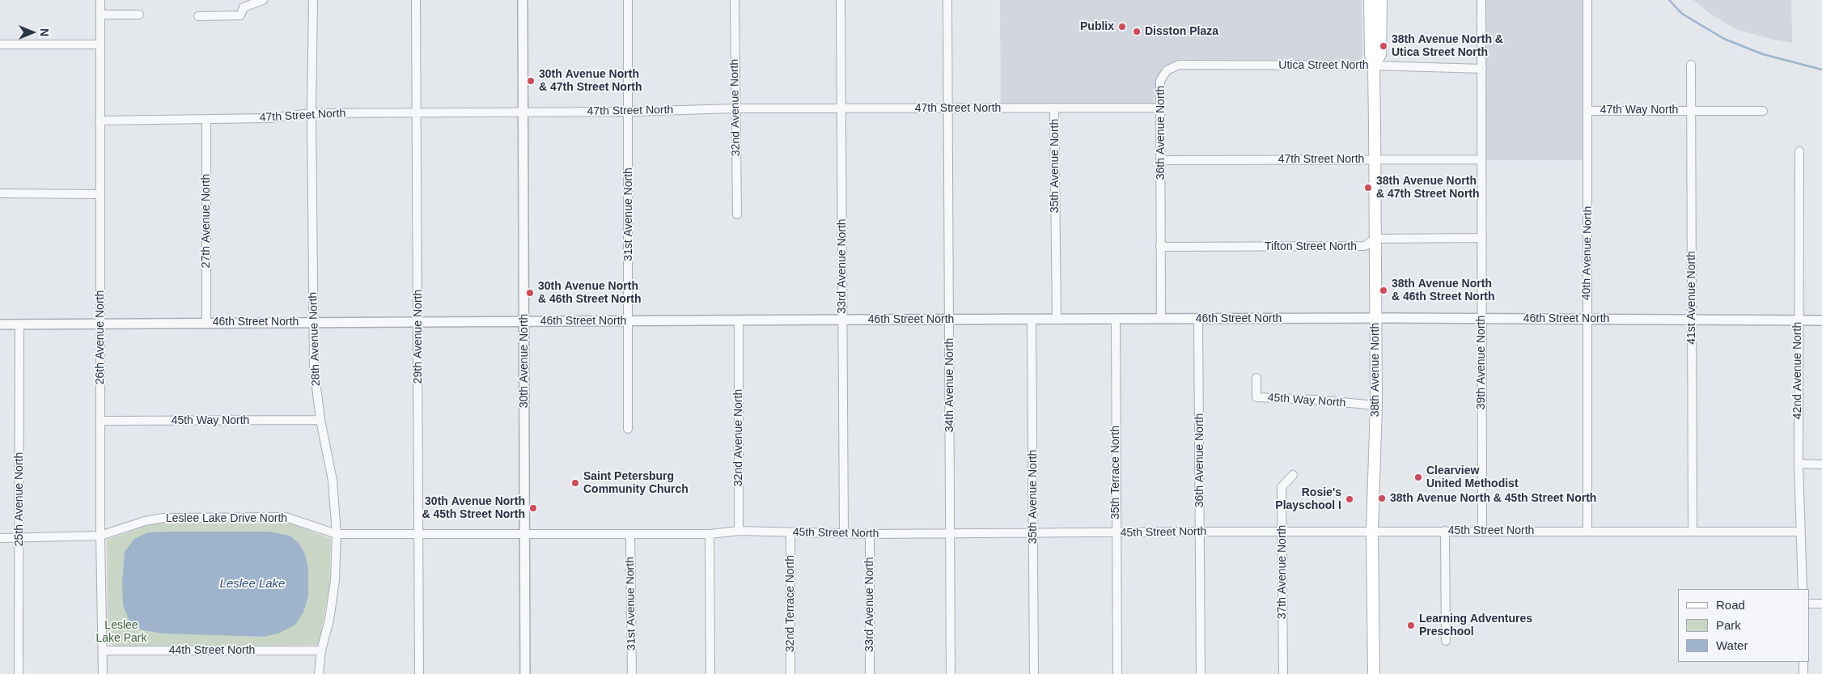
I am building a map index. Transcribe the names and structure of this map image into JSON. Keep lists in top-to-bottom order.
{
  "streets": {
    "main road": ["38th Avenue North"],
    "street": [
      "Utica Street North",
      "32nd Avenue North",
      "47th Street North",
      "47th Way North",
      "36th Avenue North",
      "35th Avenue North",
      "31st Avenue North",
      "27th Avenue North",
      "Tifton Street North",
      "40th Avenue North",
      "33rd Avenue North",
      "41st Avenue North",
      "46th Street North",
      "29th Avenue North",
      "26th Avenue North",
      "28th Avenue North",
      "30th Avenue North",
      "39th Avenue North",
      "42nd Avenue North",
      "34th Avenue North",
      "45th Way North",
      "35th Terrace North",
      "25th Avenue North",
      "Leslee Lake Drive North",
      "45th Street North",
      "37th Avenue North",
      "32nd Terrace North",
      "44th Street North"
    ]
  },
  "crossings": [
    ["Utica Street North", "36th Avenue North"],
    ["Utica Street North", "39th Avenue North"],
    ["Utica Street North", "38th Avenue North"],
    ["32nd Avenue North", "47th Street North"],
    ["32nd Avenue North", "46th Street North"],
    ["32nd Avenue North", "45th Street North"],
    ["47th Street North", "36th Avenue North"],
    ["47th Street North", "35th Avenue North"],
    ["47th Street North", "31st Avenue North"],
    ["47th Street North", "27th Avenue North"],
    ["47th Street North", "33rd Avenue North"],
    ["47th Street North", "29th Avenue North"],
    ["47th Street North", "26th Avenue North"],
    ["47th Street North", "28th Avenue North"],
    ["47th Street North", "30th Avenue North"],
    ["47th Street North", "39th Avenue North"],
    ["47th Street North", "38th Avenue North"],
    ["47th Street North", "34th Avenue North"],
    ["47th Way North", "40th Avenue North"],
    ["47th Way North", "41st Avenue North"],
    ["36th Avenue North", "Tifton Street North"],
    ["36th Avenue North", "46th Street North"],
    ["36th Avenue North", "45th Street North"],
    ["35th Avenue North", "46th Street North"],
    ["35th Avenue North", "45th Street North"],
    ["31st Avenue North", "46th Street North"],
    ["31st Avenue North", "45th Street North"],
    ["27th Avenue North", "46th Street North"],
    ["Tifton Street North", "39th Avenue North"],
    ["Tifton Street North", "38th Avenue North"],
    ["40th Avenue North", "46th Street North"],
    ["40th Avenue North", "45th Street North"],
    ["33rd Avenue North", "46th Street North"],
    ["33rd Avenue North", "45th Street North"],
    ["41st Avenue North", "46th Street North"],
    ["41st Avenue North", "45th Street North"],
    ["46th Street North", "29th Avenue North"],
    ["46th Street North", "26th Avenue North"],
    ["46th Street North", "28th Avenue North"],
    ["46th Street North", "30th Avenue North"],
    ["46th Street North", "39th Avenue North"],
    ["46th Street North", "38th Avenue North"],
    ["46th Street North", "42nd Avenue North"],
    ["46th Street North", "34th Avenue North"],
    ["46th Street North", "35th Terrace North"],
    ["46th Street North", "25th Avenue North"],
    ["29th Avenue North", "Leslee Lake Drive North"],
    ["26th Avenue North", "45th Way North"],
    ["26th Avenue North", "Leslee Lake Drive North"],
    ["26th Avenue North", "44th Street North"],
    ["28th Avenue North", "45th Way North"],
    ["28th Avenue North", "Leslee Lake Drive North"],
    ["28th Avenue North", "44th Street North"],
    ["30th Avenue North", "Leslee Lake Drive North"],
    ["30th Avenue North", "45th Street North"],
    ["39th Avenue North", "45th Street North"],
    ["38th Avenue North", "45th Way North"],
    ["38th Avenue North", "45th Street North"],
    ["42nd Avenue North", "45th Street North"],
    ["34th Avenue North", "45th Street North"],
    ["35th Terrace North", "45th Street North"],
    ["25th Avenue North", "Leslee Lake Drive North"],
    ["Leslee Lake Drive North", "45th Street North"],
    ["45th Street North", "37th Avenue North"],
    ["45th Street North", "32nd Terrace North"]
  ],
  "water": ["Leslee Lake"],
  "parks": ["Leslee Lake Park"],
  "places": [
    "Publix",
    "Disston Plaza",
    "38th Avenue North & Utica Street North",
    "30th Avenue North & 47th Street North",
    "38th Avenue North & 47th Street North",
    "38th Avenue North & 46th Street North",
    "30th Avenue North & 46th Street North",
    "Clearview United Methodist",
    "Saint Petersburg Community Church",
    "38th Avenue North & 45th Street North",
    "Rosie's Playschool I",
    "30th Avenue North & 45th Street North",
    "Learning Adventures Preschool"
  ],
  "legend": ["Road", "Park", "Water"],
  "north": "right"
}
